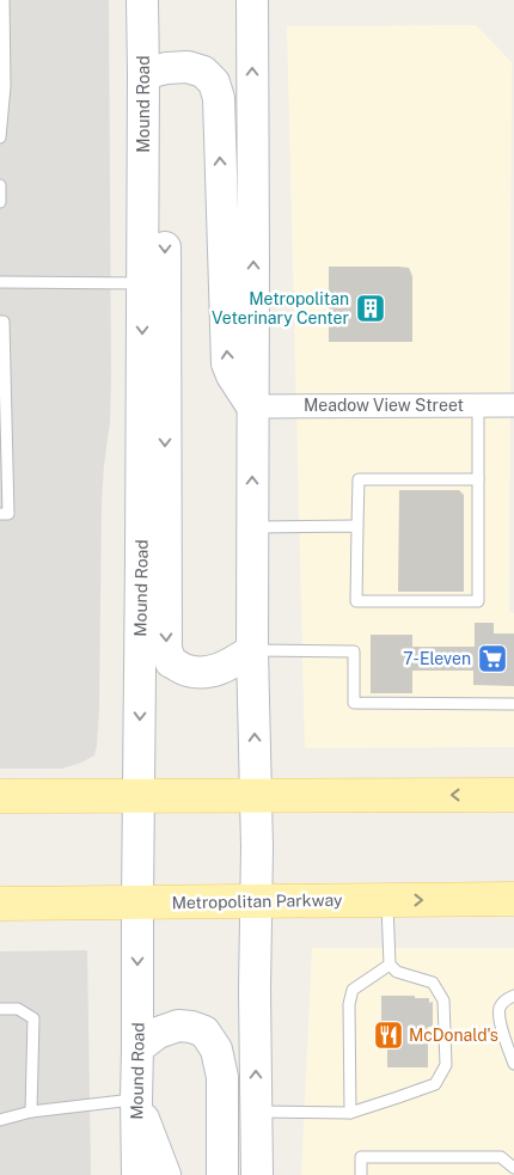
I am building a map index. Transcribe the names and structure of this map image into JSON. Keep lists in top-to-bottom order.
{
  "streets": {
    "main road": ["Mound Road", "Metropolitan Parkway"],
    "street": ["Meadow View Street"]
  },
  "crossings": [
    ["Mound Road", "Metropolitan Parkway"]
  ],
  "places": {
    "building": ["Metropolitan Veterinary Center"],
    "supermarket": ["7-Eleven"],
    "restaurant": ["McDonald's"]
  }
}
